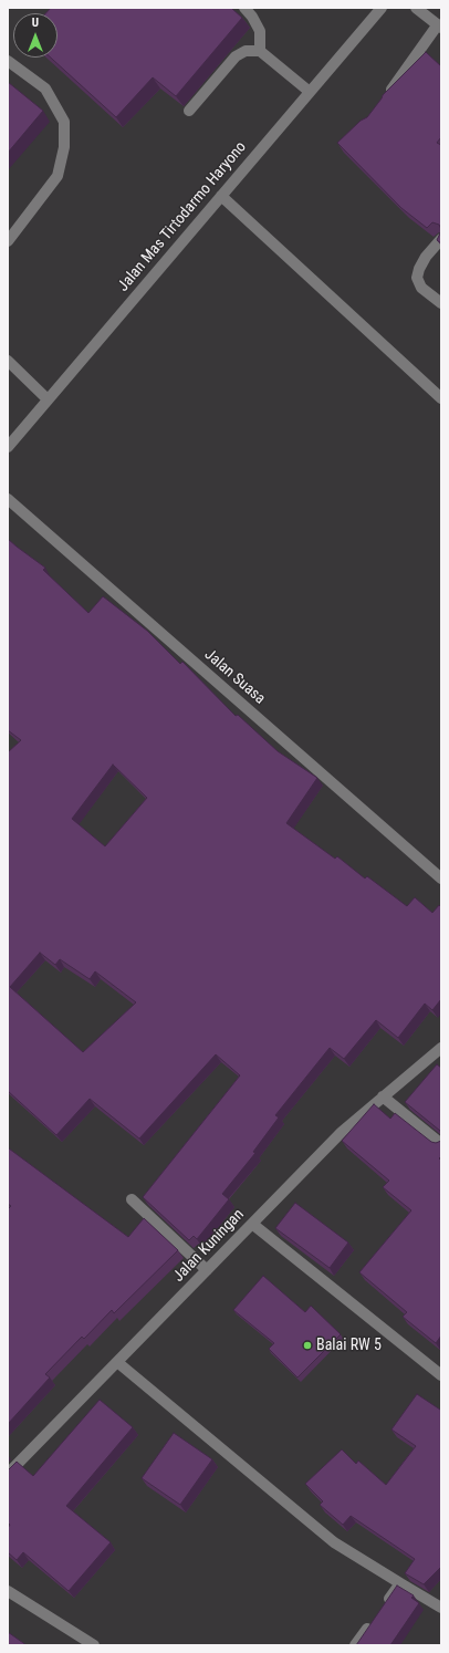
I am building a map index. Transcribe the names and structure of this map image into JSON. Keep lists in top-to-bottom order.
{
  "streets": {
    "street": ["Jalan Mas Tirtodarmo Haryono", "Jalan Suasa", "Jalan Kuningan"]
  },
  "places": ["Balai RW 5"],
  "north": "top"
}
